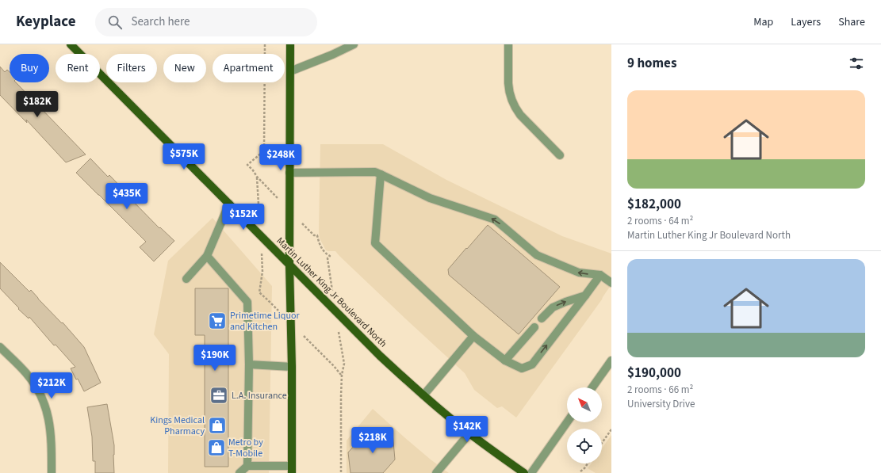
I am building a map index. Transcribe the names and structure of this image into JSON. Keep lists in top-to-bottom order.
{
  "streets": {
    "main road": ["Martin Luther King Jr Boulevard North"]
  },
  "places": {
    "supermarket": ["Primetime Liquor and Kitchen"],
    "office": ["L.A. Insurance"],
    "shop": ["Kings Medical Pharmacy", "Metro by T-Mobile"]
  },
  "north": "top left",
  "page": {
    "header": "Keyplace",
    "search": "Search here",
    "nav": ["Map", "Layers", "Share"],
    "heading": "9 homes",
    "chip": [
      "Buy",
      "Rent",
      "Filters",
      "New",
      "Apartment"
    ],
    "list": [
      {
        "name": "$182,000",
        "note": "2 rooms · 64 m² · Martin Luther King Jr Boulevard North"
      },
      {
        "name": "$190,000",
        "note": "2 rooms · 66 m² · University Drive"
      }
    ],
    "price": [
      "$182K",
      "$575K",
      "$248K",
      "$435K",
      "$152K",
      "$190K",
      "$212K",
      "$142K",
      "$218K"
    ]
  }
}
